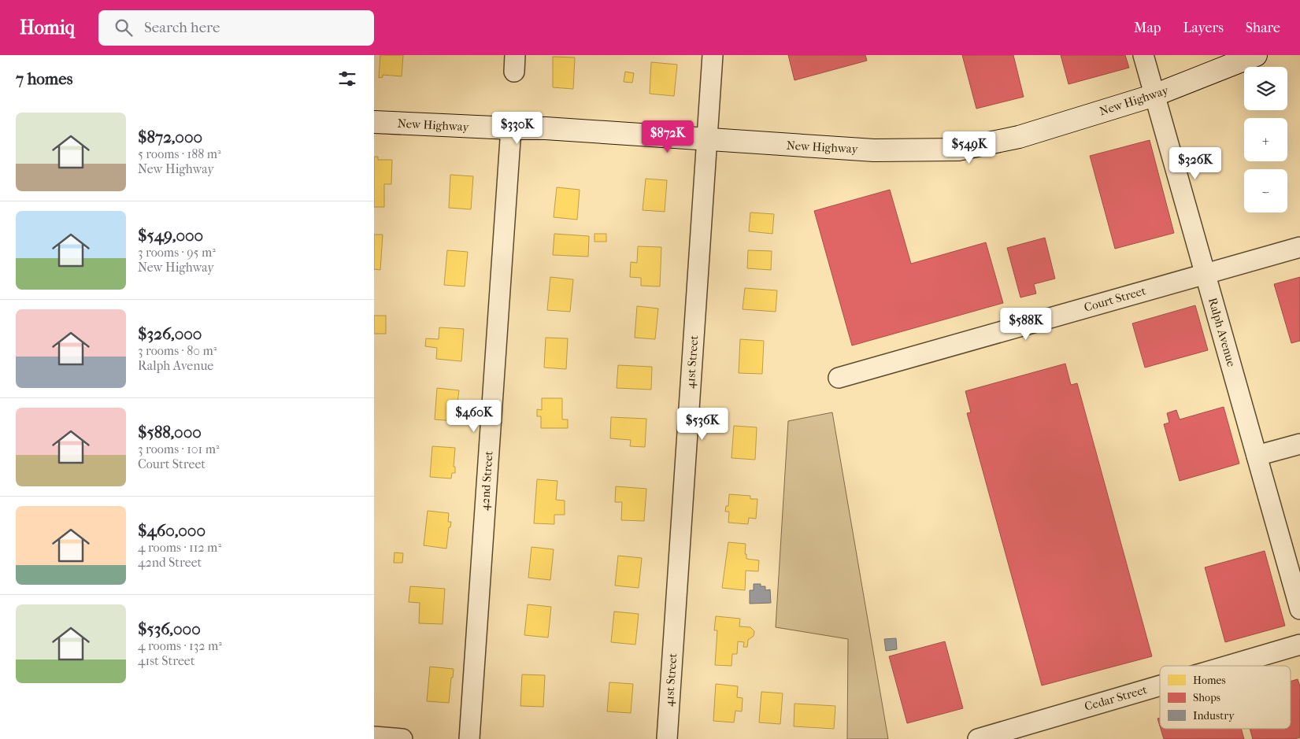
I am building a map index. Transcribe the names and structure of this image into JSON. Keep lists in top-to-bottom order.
{
  "streets": {
    "main road": ["New Highway"],
    "street": [
      "Court Street",
      "Ralph Avenue",
      "41st Street",
      "42nd Street",
      "Cedar Street"
    ]
  },
  "crossings": [
    ["New Highway", "Ralph Avenue"],
    ["New Highway", "41st Street"],
    ["New Highway", "42nd Street"],
    ["Court Street", "Ralph Avenue"]
  ],
  "legend": ["Homes", "Shops", "Industry"],
  "page": {
    "header": "Homiq",
    "search": "Search here",
    "nav": ["Map", "Layers", "Share"],
    "heading": "7 homes",
    "map_buttons": ["+", "−"],
    "list": [
      {
        "name": "$872,000",
        "note": "5 rooms · 188 m² · New Highway"
      },
      {
        "name": "$549,000",
        "note": "3 rooms · 95 m² · New Highway"
      },
      {
        "name": "$326,000",
        "note": "3 rooms · 80 m² · Ralph Avenue"
      },
      {
        "name": "$588,000",
        "note": "3 rooms · 101 m² · Court Street"
      },
      {
        "name": "$460,000",
        "note": "4 rooms · 112 m² · 42nd Street"
      },
      {
        "name": "$536,000",
        "note": "4 rooms · 132 m² · 41st Street"
      }
    ],
    "price": [
      "$330K",
      "$872K",
      "$549K",
      "$326K",
      "$588K",
      "$460K",
      "$536K"
    ]
  }
}
